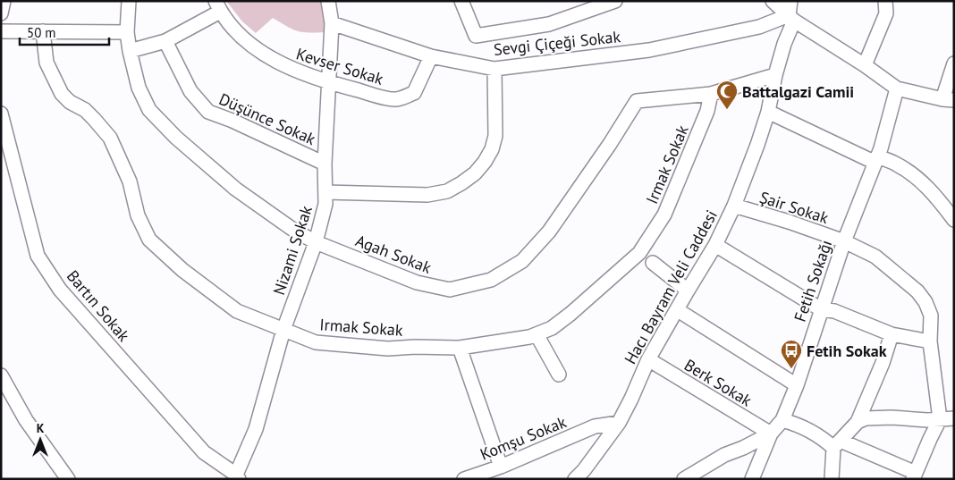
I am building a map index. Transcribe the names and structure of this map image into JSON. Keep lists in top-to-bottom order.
{
  "streets": {
    "street": [
      "Sevgi Çiçeği Sokak",
      "Kevser Sokak",
      "Düşünce Sokak",
      "Irmak Sokak",
      "Şair Sokak",
      "Nizami Sokak",
      "Agah Sokak",
      "Fetih Sokağı",
      "Hacı Bayram Veli Caddesi",
      "Bartın Sokak",
      "Berk Sokak",
      "Komşu Sokak"
    ]
  },
  "crossings": [
    ["Sevgi Çiçeği Sokak", "Kevser Sokak"],
    ["Sevgi Çiçeği Sokak", "Nizami Sokak"],
    ["Sevgi Çiçeği Sokak", "Hacı Bayram Veli Caddesi"],
    ["Kevser Sokak", "Nizami Sokak"],
    ["Düşünce Sokak", "Nizami Sokak"],
    ["Irmak Sokak", "Nizami Sokak"],
    ["Irmak Sokak", "Agah Sokak"],
    ["Şair Sokak", "Fetih Sokağı"],
    ["Şair Sokak", "Hacı Bayram Veli Caddesi"],
    ["Nizami Sokak", "Agah Sokak"],
    ["Nizami Sokak", "Bartın Sokak"],
    ["Agah Sokak", "Hacı Bayram Veli Caddesi"],
    ["Fetih Sokağı", "Berk Sokak"],
    ["Hacı Bayram Veli Caddesi", "Berk Sokak"],
    ["Hacı Bayram Veli Caddesi", "Komşu Sokak"]
  ],
  "places": {
    "mosque": ["Battalgazi Camii"],
    "bus stop": ["Fetih Sokak"]
  },
  "scale_bar": "50 m",
  "north": "top"
}
